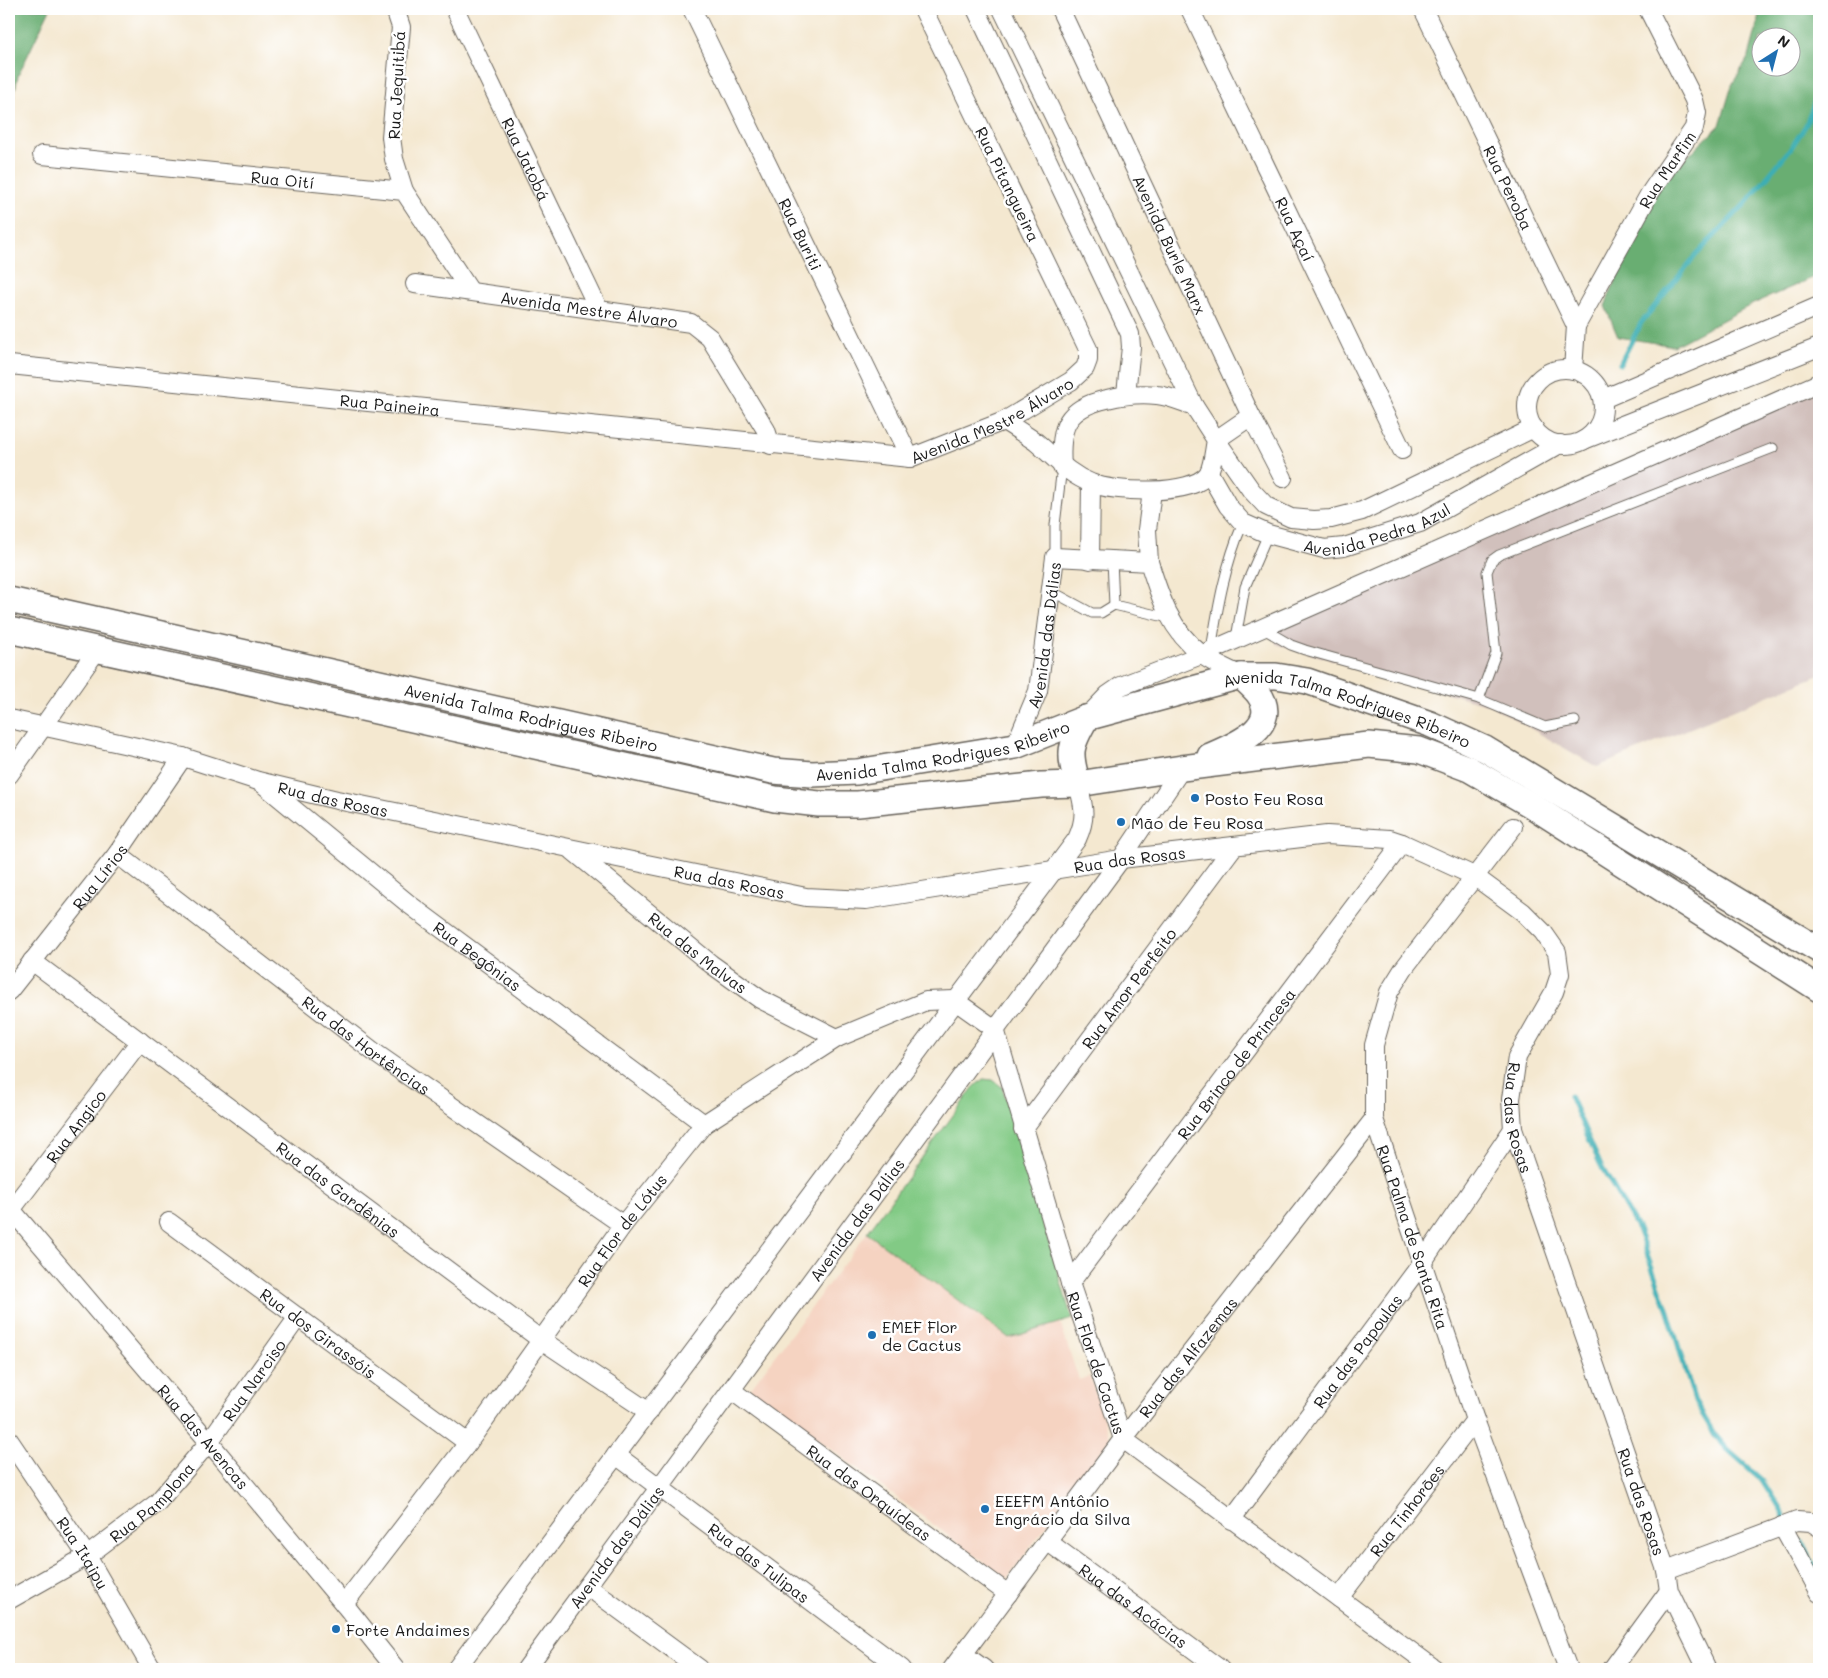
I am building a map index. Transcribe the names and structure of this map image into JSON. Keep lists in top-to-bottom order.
{
  "streets": {
    "main road": ["Avenida Talma Rodrigues Ribeiro"],
    "street": [
      "Rua Jequitibá",
      "Rua Jatobá",
      "Rua Marfim",
      "Rua Oití",
      "Rua Pitangueira",
      "Rua Peroba",
      "Rua Açaí",
      "Rua Buriti",
      "Avenida Burle Marx",
      "Avenida Mestre Álvaro",
      "Rua Paineira",
      "Avenida Pedra Azul",
      "Avenida das Dálias",
      "Rua das Rosas",
      "Rua Lírios",
      "Rua das Malvas",
      "Rua Begônias",
      "Rua Amor Perfeito",
      "Rua das Hortências",
      "Rua Brinco de Princesa",
      "Rua Angico",
      "Rua das Gardênias",
      "Rua Flor de Lótus",
      "Rua Palma de Santa Rita",
      "Rua dos Girassóis",
      "Rua das Papoulas",
      "Rua das Alfazemas",
      "Rua Flor de Cactus",
      "Rua Narciso",
      "Rua das Avencas",
      "Rua das Orquídeas",
      "Rua Pamplona",
      "Rua Tinhorões",
      "Rua Itaipu",
      "Rua das Tulipas",
      "Rua das Acácias"
    ]
  },
  "crossings": [
    ["Rua Jequitibá", "Rua Oití"],
    ["Rua Jatobá", "Avenida Mestre Álvaro"],
    ["Rua Marfim", "Rua Peroba"],
    ["Rua Pitangueira", "Avenida Mestre Álvaro"],
    ["Rua Peroba", "Avenida Pedra Azul"],
    ["Rua Buriti", "Avenida Mestre Álvaro"],
    ["Avenida Mestre Álvaro", "Rua Paineira"],
    ["Avenida das Dálias", "Avenida Talma Rodrigues Ribeiro"],
    ["Avenida das Dálias", "Rua das Rosas"],
    ["Avenida das Dálias", "Rua Flor de Cactus"],
    ["Avenida das Dálias", "Rua das Orquídeas"],
    ["Avenida das Dálias", "Rua das Tulipas"],
    ["Rua das Rosas", "Rua Lírios"],
    ["Rua das Rosas", "Rua das Malvas"],
    ["Rua das Rosas", "Rua Begônias"],
    ["Rua das Rosas", "Rua Amor Perfeito"],
    ["Rua das Rosas", "Rua Brinco de Princesa"],
    ["Rua das Rosas", "Rua Palma de Santa Rita"],
    ["Rua das Rosas", "Rua das Papoulas"],
    ["Rua Lírios", "Rua das Hortências"],
    ["Rua Lírios", "Rua das Gardênias"],
    ["Rua das Malvas", "Rua Flor de Lótus"],
    ["Rua Begônias", "Rua Flor de Lótus"],
    ["Rua Amor Perfeito", "Rua Flor de Cactus"],
    ["Rua das Hortências", "Rua Flor de Lótus"],
    ["Rua Brinco de Princesa", "Rua Flor de Cactus"],
    ["Rua Angico", "Rua das Gardênias"],
    ["Rua Angico", "Rua das Avencas"],
    ["Rua das Gardênias", "Rua Flor de Lótus"],
    ["Rua Flor de Lótus", "Rua dos Girassóis"],
    ["Rua Flor de Lótus", "Rua das Avencas"],
    ["Rua Palma de Santa Rita", "Rua das Papoulas"],
    ["Rua Palma de Santa Rita", "Rua das Alfazemas"],
    ["Rua Palma de Santa Rita", "Rua Tinhorões"],
    ["Rua dos Girassóis", "Rua Narciso"],
    ["Rua das Papoulas", "Rua Flor de Cactus"],
    ["Rua das Alfazemas", "Rua Flor de Cactus"],
    ["Rua das Alfazemas", "Rua das Orquídeas"],
    ["Rua das Alfazemas", "Rua das Acácias"],
    ["Rua Flor de Cactus", "Rua Tinhorões"],
    ["Rua Narciso", "Rua das Avencas"],
    ["Rua Narciso", "Rua Pamplona"],
    ["Rua das Avencas", "Rua Pamplona"],
    ["Rua Pamplona", "Rua Itaipu"]
  ],
  "places": [
    "Posto Feu Rosa",
    "Mão de Feu Rosa",
    "EMEF Flor de Cactus",
    "EEEFM Antônio Engrácio da Silva",
    "Forte Andaimes"
  ],
  "north": "top right"
}
